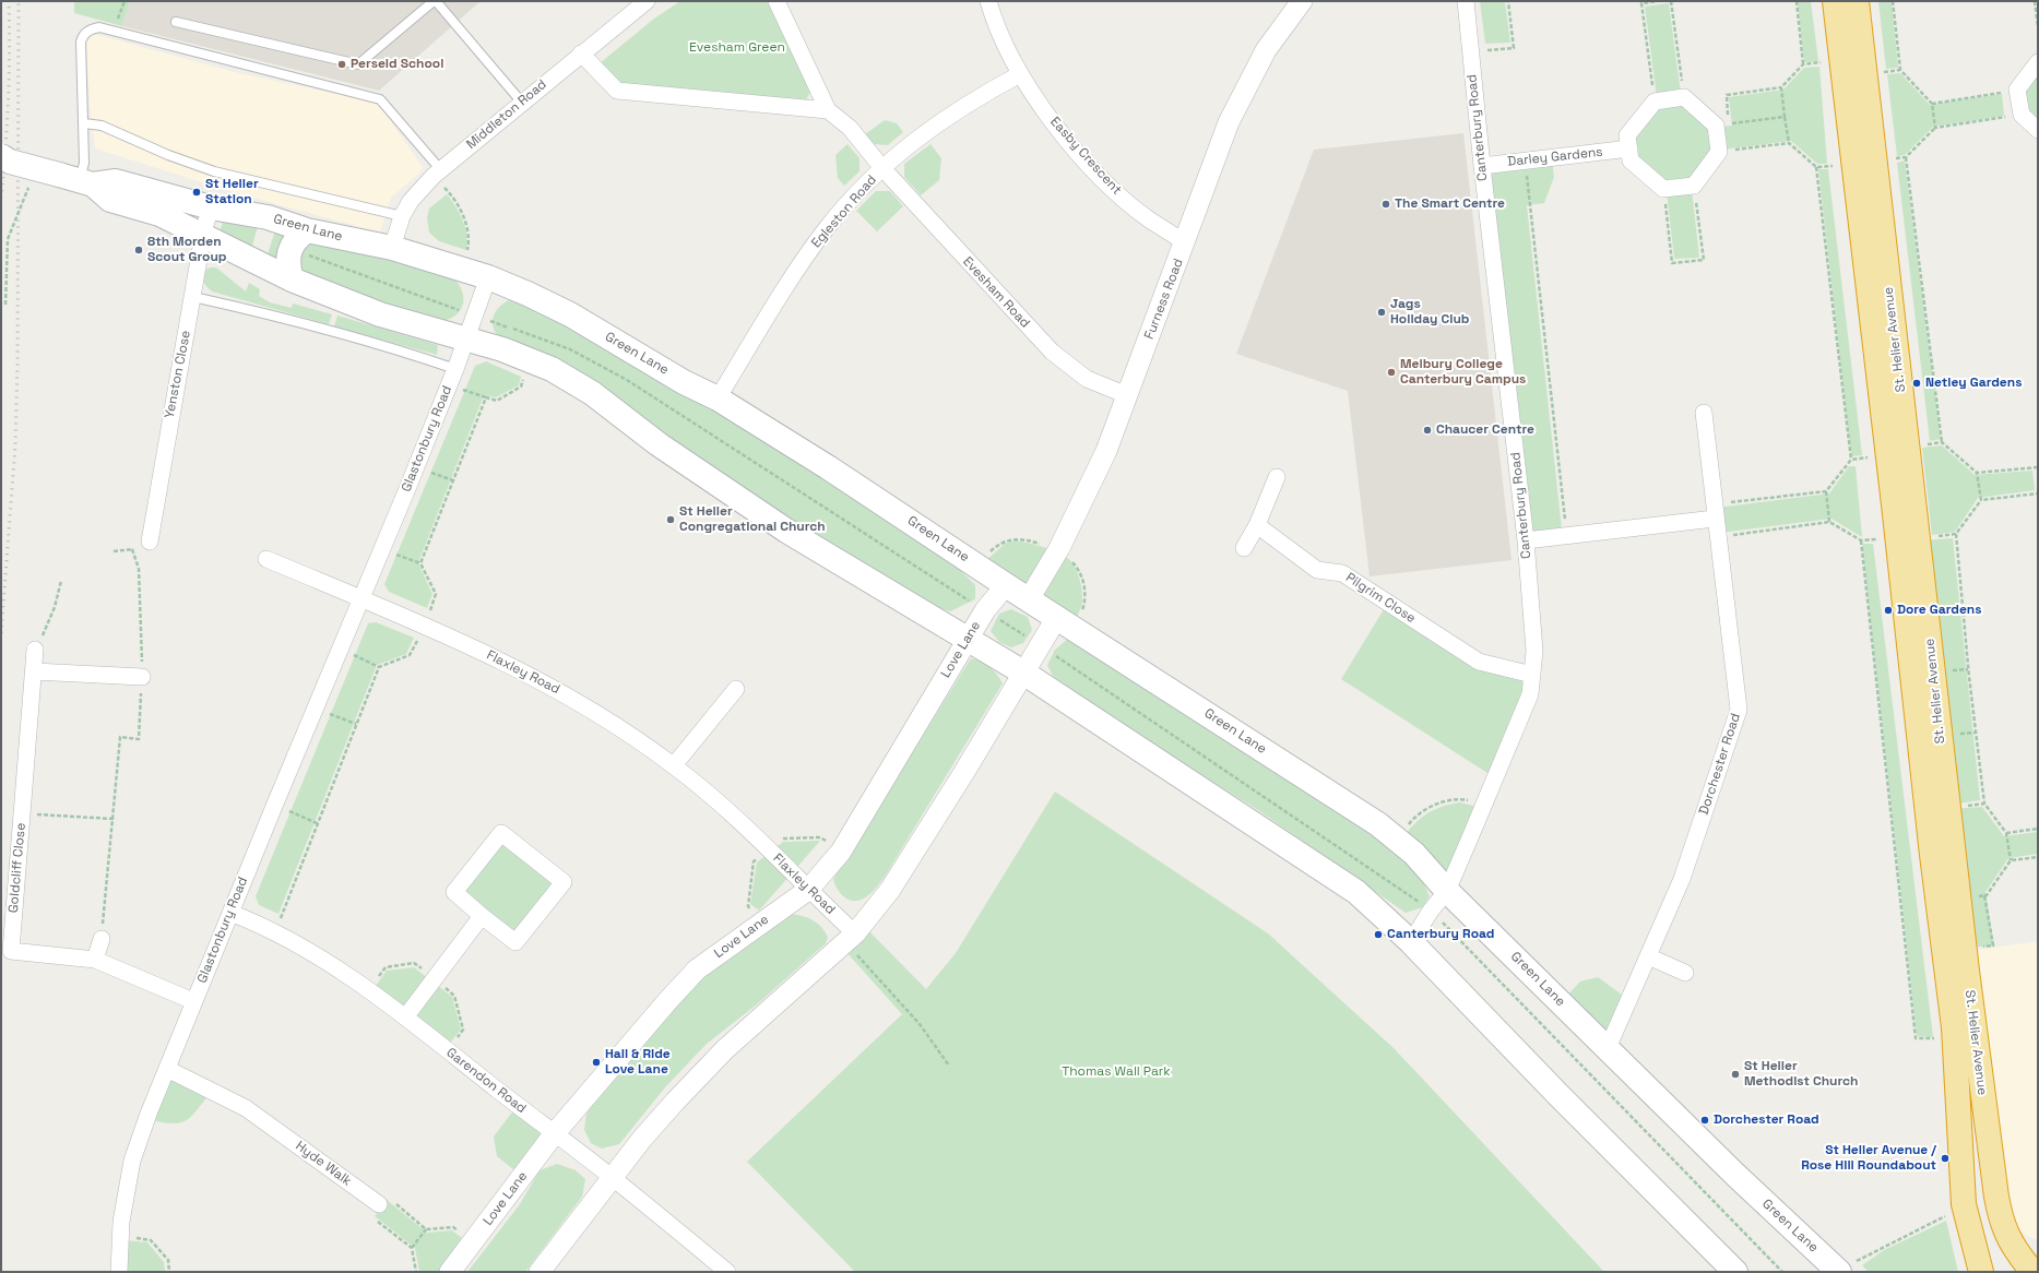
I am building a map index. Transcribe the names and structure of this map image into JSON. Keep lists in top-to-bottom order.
{
  "streets": {
    "highway": ["St. Helier Avenue"],
    "main road": ["Green Lane"],
    "street": [
      "Middleton Road",
      "Canterbury Road",
      "Easby Crescent",
      "Darley Gardens",
      "Egleston Road",
      "Evesham Road",
      "Furness Road",
      "Yenston Close",
      "Glastonbury Road",
      "Pilgrim Close",
      "Love Lane",
      "Flaxley Road",
      "Dorchester Road",
      "Goldcliff Close",
      "Garendon Road",
      "Hyde Walk"
    ]
  },
  "crossings": [
    ["Middleton Road", "Green Lane"],
    ["Canterbury Road", "Darley Gardens"],
    ["Canterbury Road", "Green Lane"],
    ["Canterbury Road", "Pilgrim Close"],
    ["Easby Crescent", "Egleston Road"],
    ["Easby Crescent", "Furness Road"],
    ["Egleston Road", "Green Lane"],
    ["Egleston Road", "Evesham Road"],
    ["Green Lane", "Furness Road"],
    ["Green Lane", "Yenston Close"],
    ["Green Lane", "Glastonbury Road"],
    ["Green Lane", "Love Lane"],
    ["Green Lane", "Dorchester Road"],
    ["Evesham Road", "Furness Road"],
    ["Glastonbury Road", "Flaxley Road"],
    ["Glastonbury Road", "Goldcliff Close"],
    ["Glastonbury Road", "Garendon Road"],
    ["Glastonbury Road", "Hyde Walk"],
    ["Love Lane", "Flaxley Road"],
    ["Love Lane", "Garendon Road"]
  ],
  "parks": ["Evesham Green", "Thomas Wall Park"],
  "places": [
    "Perseid School",
    "St Helier Station",
    "The Smart Centre",
    "8th Morden Scout Group",
    "Jags Holiday Club",
    "Melbury College Canterbury Campus",
    "Netley Gardens",
    "Chaucer Centre",
    "St Helier Congregational Church",
    "Dore Gardens",
    "Canterbury Road",
    "Hail & Ride Love Lane",
    "St Helier Methodist Church",
    "Dorchester Road",
    "St Helier Avenue / Rose Hill Roundabout"
  ]
}
